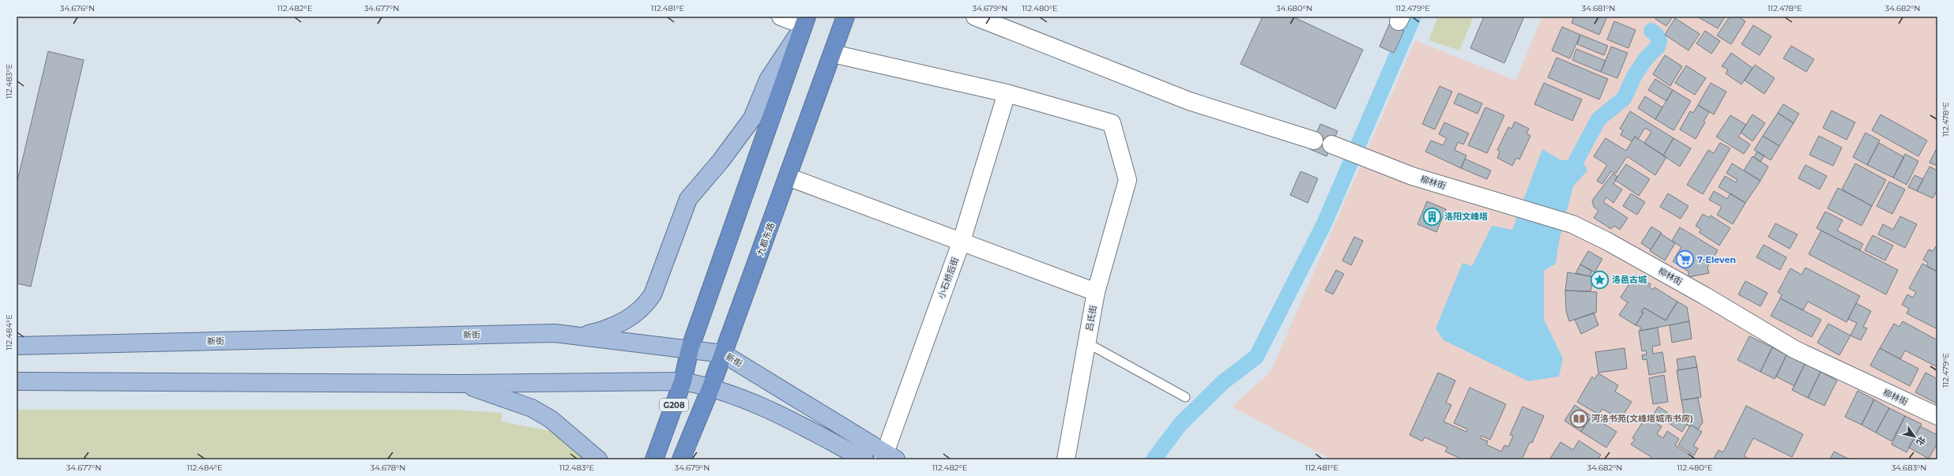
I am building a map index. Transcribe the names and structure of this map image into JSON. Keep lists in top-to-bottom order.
{
  "streets": {
    "highway": ["九都东路", "G208"],
    "main road": ["新街"],
    "street": ["柳林街", "小石桥后街", "吕氏街"]
  },
  "crossings": [
    ["九都东路", "新街"],
    ["小石桥后街", "吕氏街"],
    ["小石桥后街", "新街"],
    ["新街", "G208"]
  ],
  "places": {
    "building": ["洛阳文峰塔"],
    "supermarket": ["7-Eleven"],
    "place": ["洛邑古城"],
    "library": ["河洛书苑(文峰塔城市书房)"]
  },
  "north": "bottom right",
  "coordinates": [
    "34.676°N",
    "112.482°E",
    "34.677°N",
    "112.481°E",
    "34.679°N",
    "112.480°E",
    "34.680°N",
    "112.479°E",
    "34.681°N",
    "112.478°E",
    "34.682°N",
    "112.483°E",
    "112.484°E",
    "34.678°N",
    "34.683°N"
  ]
}
